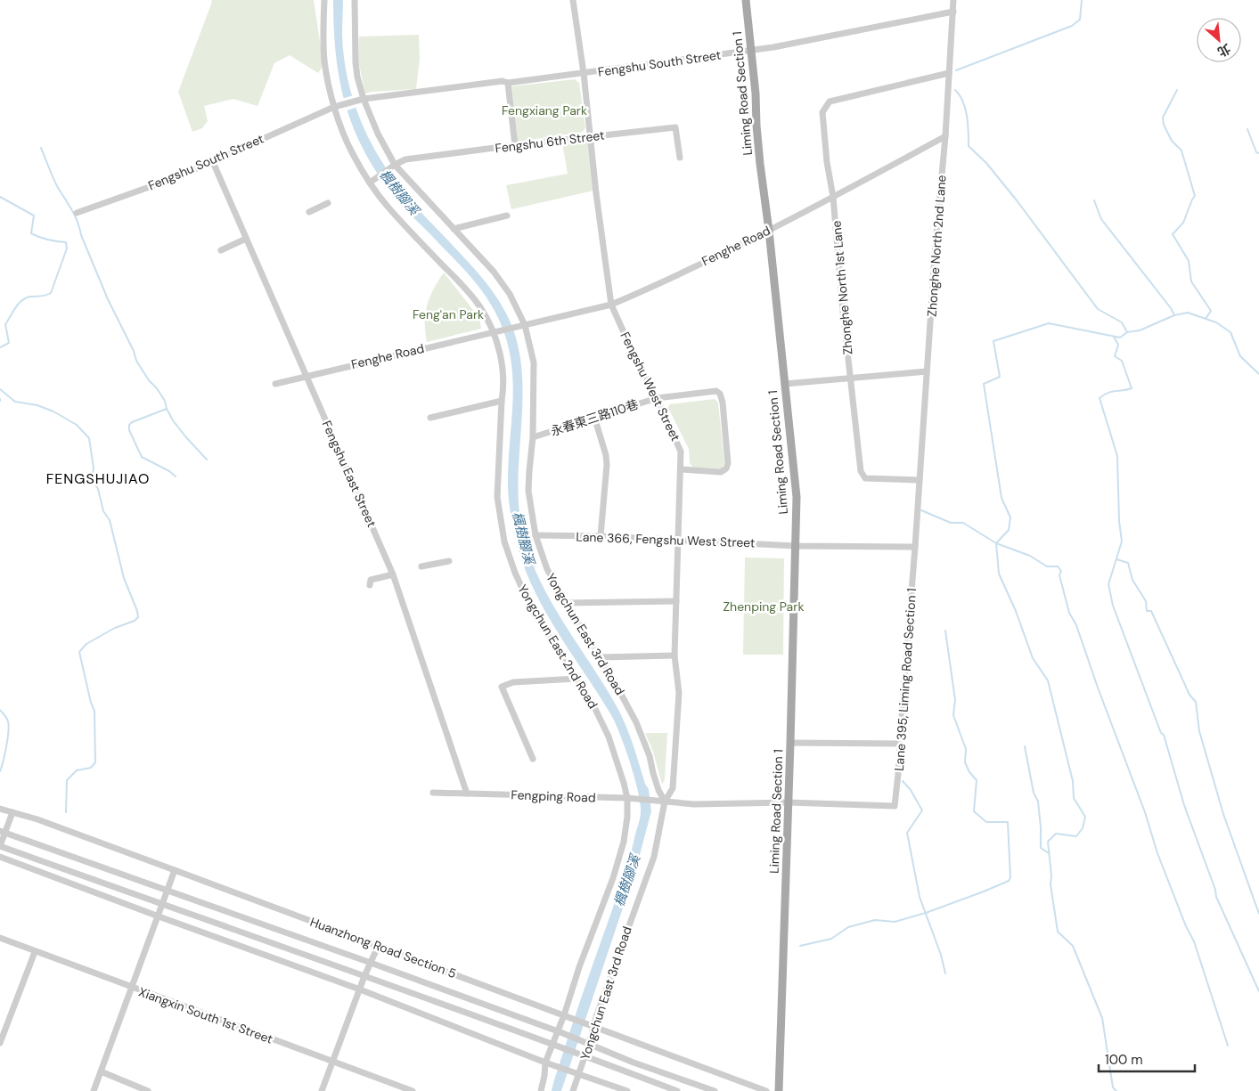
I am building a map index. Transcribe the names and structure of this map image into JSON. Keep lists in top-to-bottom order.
{
  "streets": {
    "main road": ["Liming Road Section 1"],
    "street": [
      "Fengshu South Street",
      "Fengshu 6th Street",
      "Fenghe Road",
      "Zhonghe North 2nd Lane",
      "Zhonghe North 1st Lane",
      "Fengshu West Street",
      "永春東三路110巷",
      "Fengshu East Street",
      "Lane 366, Fengshu West Street",
      "Yongchun East 3rd Road",
      "Yongchun East 2nd Road",
      "Lane 395, Liming Road Section 1",
      "Fengping Road",
      "Huanzhong Road Section 5",
      "Xiangxin South 1st Street"
    ]
  },
  "crossings": [
    ["Fengshu South Street", "Liming Road Section 1"],
    ["Fengshu South Street", "Zhonghe North 2nd Lane"],
    ["Fengshu South Street", "Fengshu West Street"],
    ["Fengshu South Street", "Fengshu East Street"],
    ["Fengshu South Street", "Yongchun East 3rd Road"],
    ["Fengshu South Street", "Yongchun East 2nd Road"],
    ["Liming Road Section 1", "Fenghe Road"],
    ["Liming Road Section 1", "Lane 366, Fengshu West Street"],
    ["Liming Road Section 1", "Lane 395, Liming Road Section 1"],
    ["Fengshu 6th Street", "Fengshu West Street"],
    ["Fengshu 6th Street", "Yongchun East 3rd Road"],
    ["Fengshu 6th Street", "Yongchun East 2nd Road"],
    ["Fenghe Road", "Zhonghe North 2nd Lane"],
    ["Fenghe Road", "Zhonghe North 1st Lane"],
    ["Fenghe Road", "Fengshu West Street"],
    ["Fenghe Road", "Fengshu East Street"],
    ["Fenghe Road", "Yongchun East 3rd Road"],
    ["Fenghe Road", "Yongchun East 2nd Road"],
    ["Zhonghe North 2nd Lane", "Zhonghe North 1st Lane"],
    ["Zhonghe North 2nd Lane", "Lane 395, Liming Road Section 1"],
    ["Zhonghe North 1st Lane", "Lane 395, Liming Road Section 1"],
    ["Fengshu West Street", "永春東三路110巷"],
    ["Fengshu West Street", "Lane 366, Fengshu West Street"],
    ["Fengshu West Street", "Yongchun East 3rd Road"],
    ["Fengshu West Street", "Fengping Road"],
    ["永春東三路110巷", "Yongchun East 3rd Road"],
    ["Fengshu East Street", "Fengping Road"],
    ["Lane 366, Fengshu West Street", "Yongchun East 3rd Road"],
    ["Yongchun East 3rd Road", "Fengping Road"],
    ["Yongchun East 3rd Road", "Huanzhong Road Section 5"],
    ["Yongchun East 2nd Road", "Fengping Road"],
    ["Yongchun East 2nd Road", "Huanzhong Road Section 5"]
  ],
  "districts": ["FENGSHUJIAO"],
  "water": ["楓樹腳溪"],
  "parks": ["Fengxiang Park", "Feng'an Park", "Zhenping Park"],
  "scale_bar": "100 m",
  "north": "bottom right"
}
